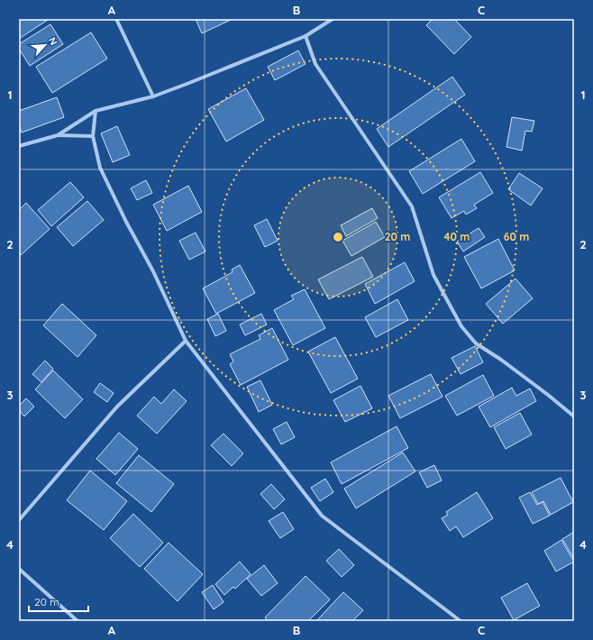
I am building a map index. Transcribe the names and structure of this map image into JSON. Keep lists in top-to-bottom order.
{
  "scale_bar": "20 m",
  "north": "top right",
  "grid": {
    "columns": ["A", "B", "C"],
    "rows": [
      "1",
      "2",
      "3",
      "4"
    ]
  },
  "rings": ["20 m", "40 m", "60 m"]
}
